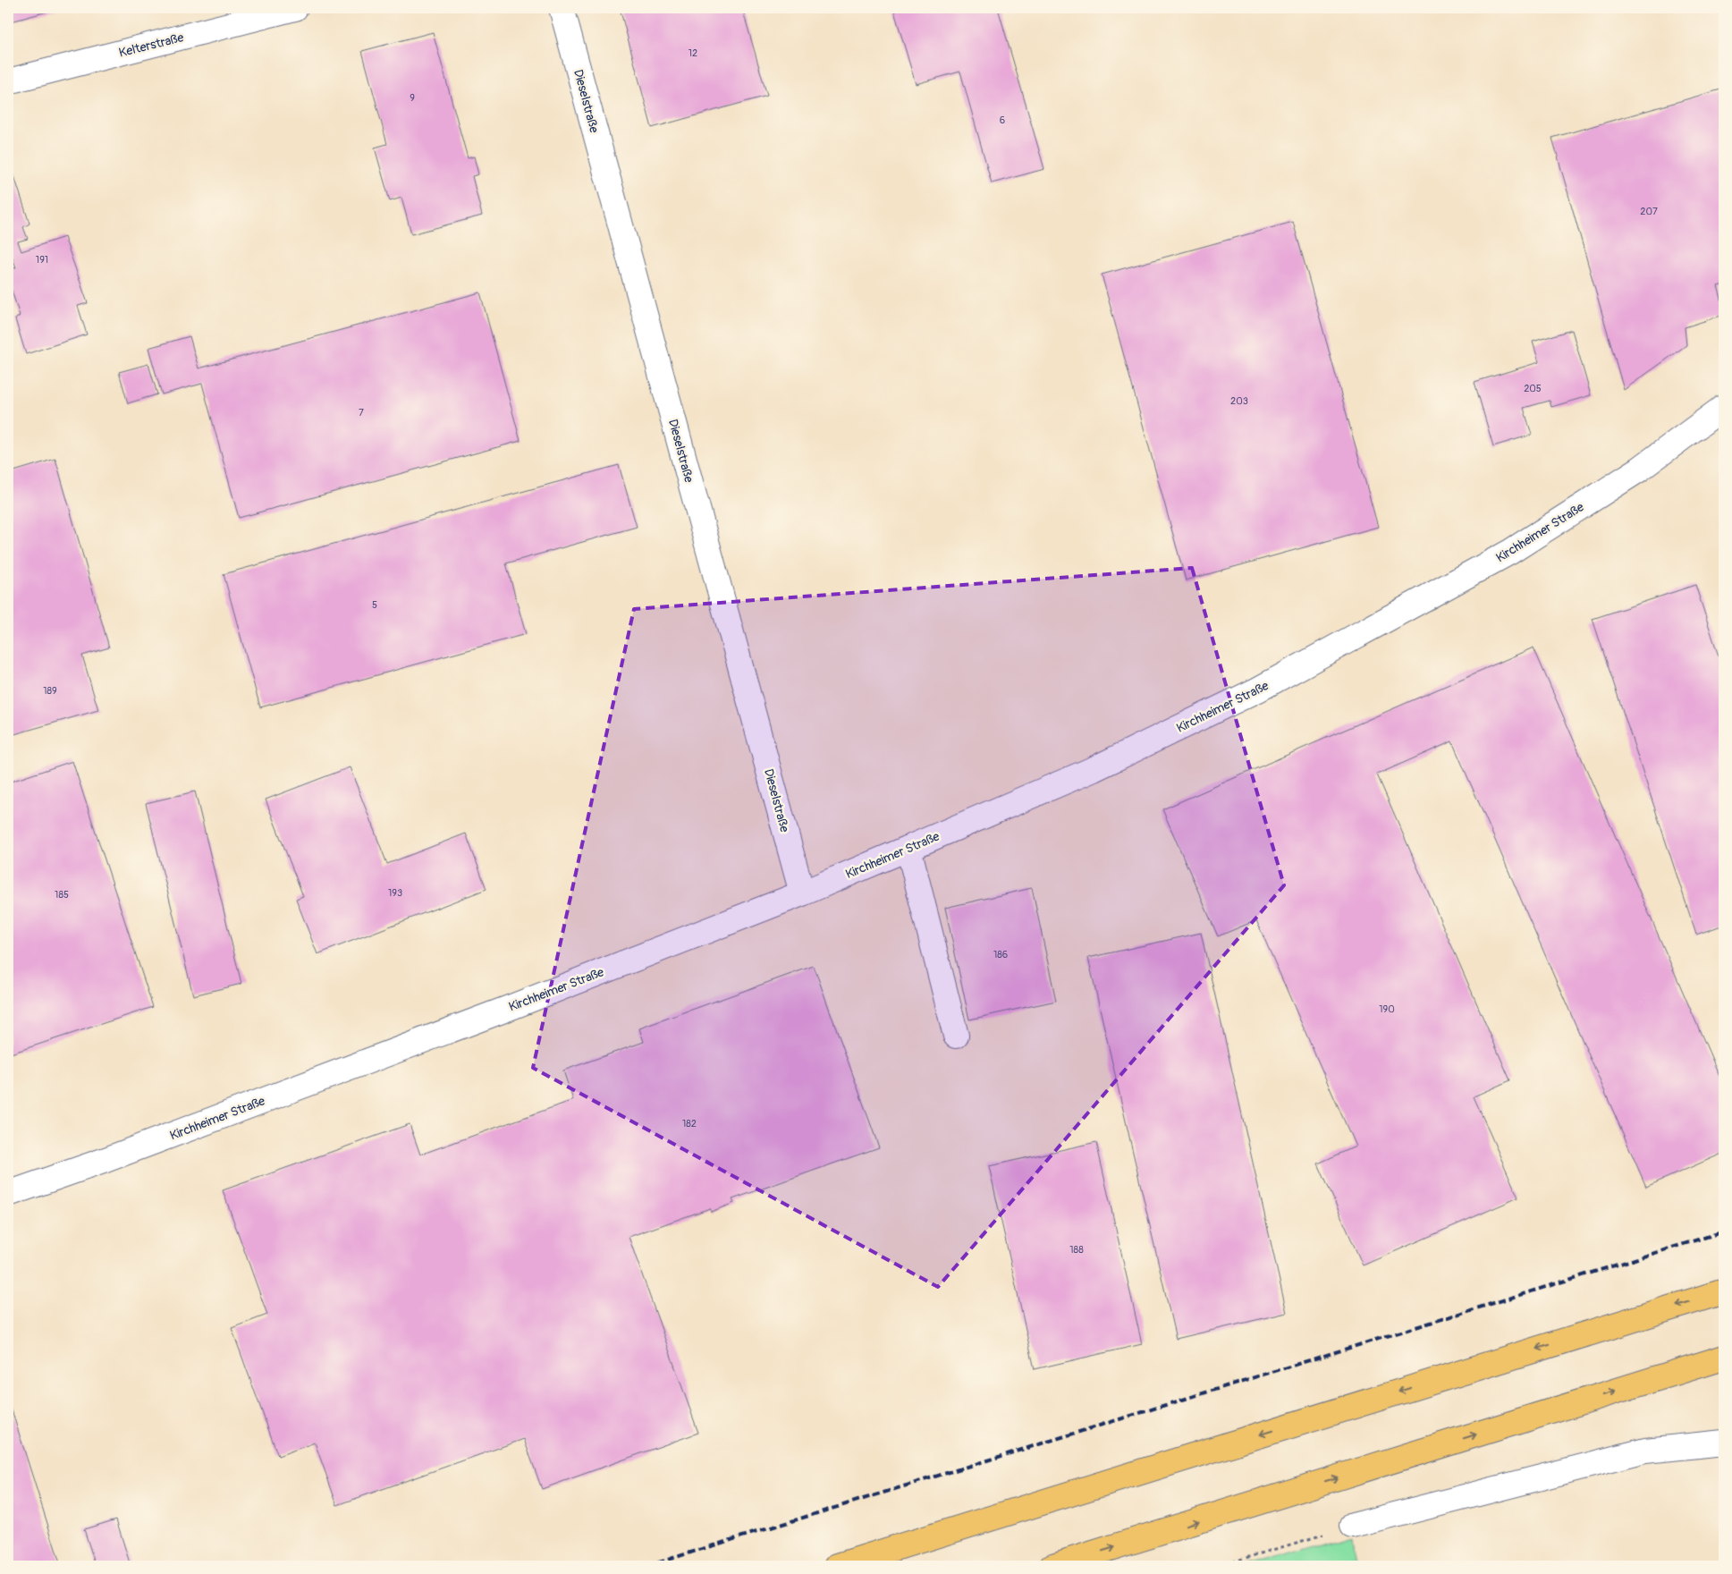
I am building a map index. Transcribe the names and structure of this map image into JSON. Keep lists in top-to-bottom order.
{
  "streets": {
    "street": ["Kelterstraße", "Dieselstraße", "Kirchheimer Straße"]
  },
  "crossings": [
    ["Dieselstraße", "Kirchheimer Straße"]
  ],
  "house_numbers": [
    "12",
    "9",
    "6",
    "207",
    "191",
    "205",
    "203",
    "7",
    "5",
    "189",
    "193",
    "185",
    "186",
    "190",
    "182",
    "188"
  ]
}
